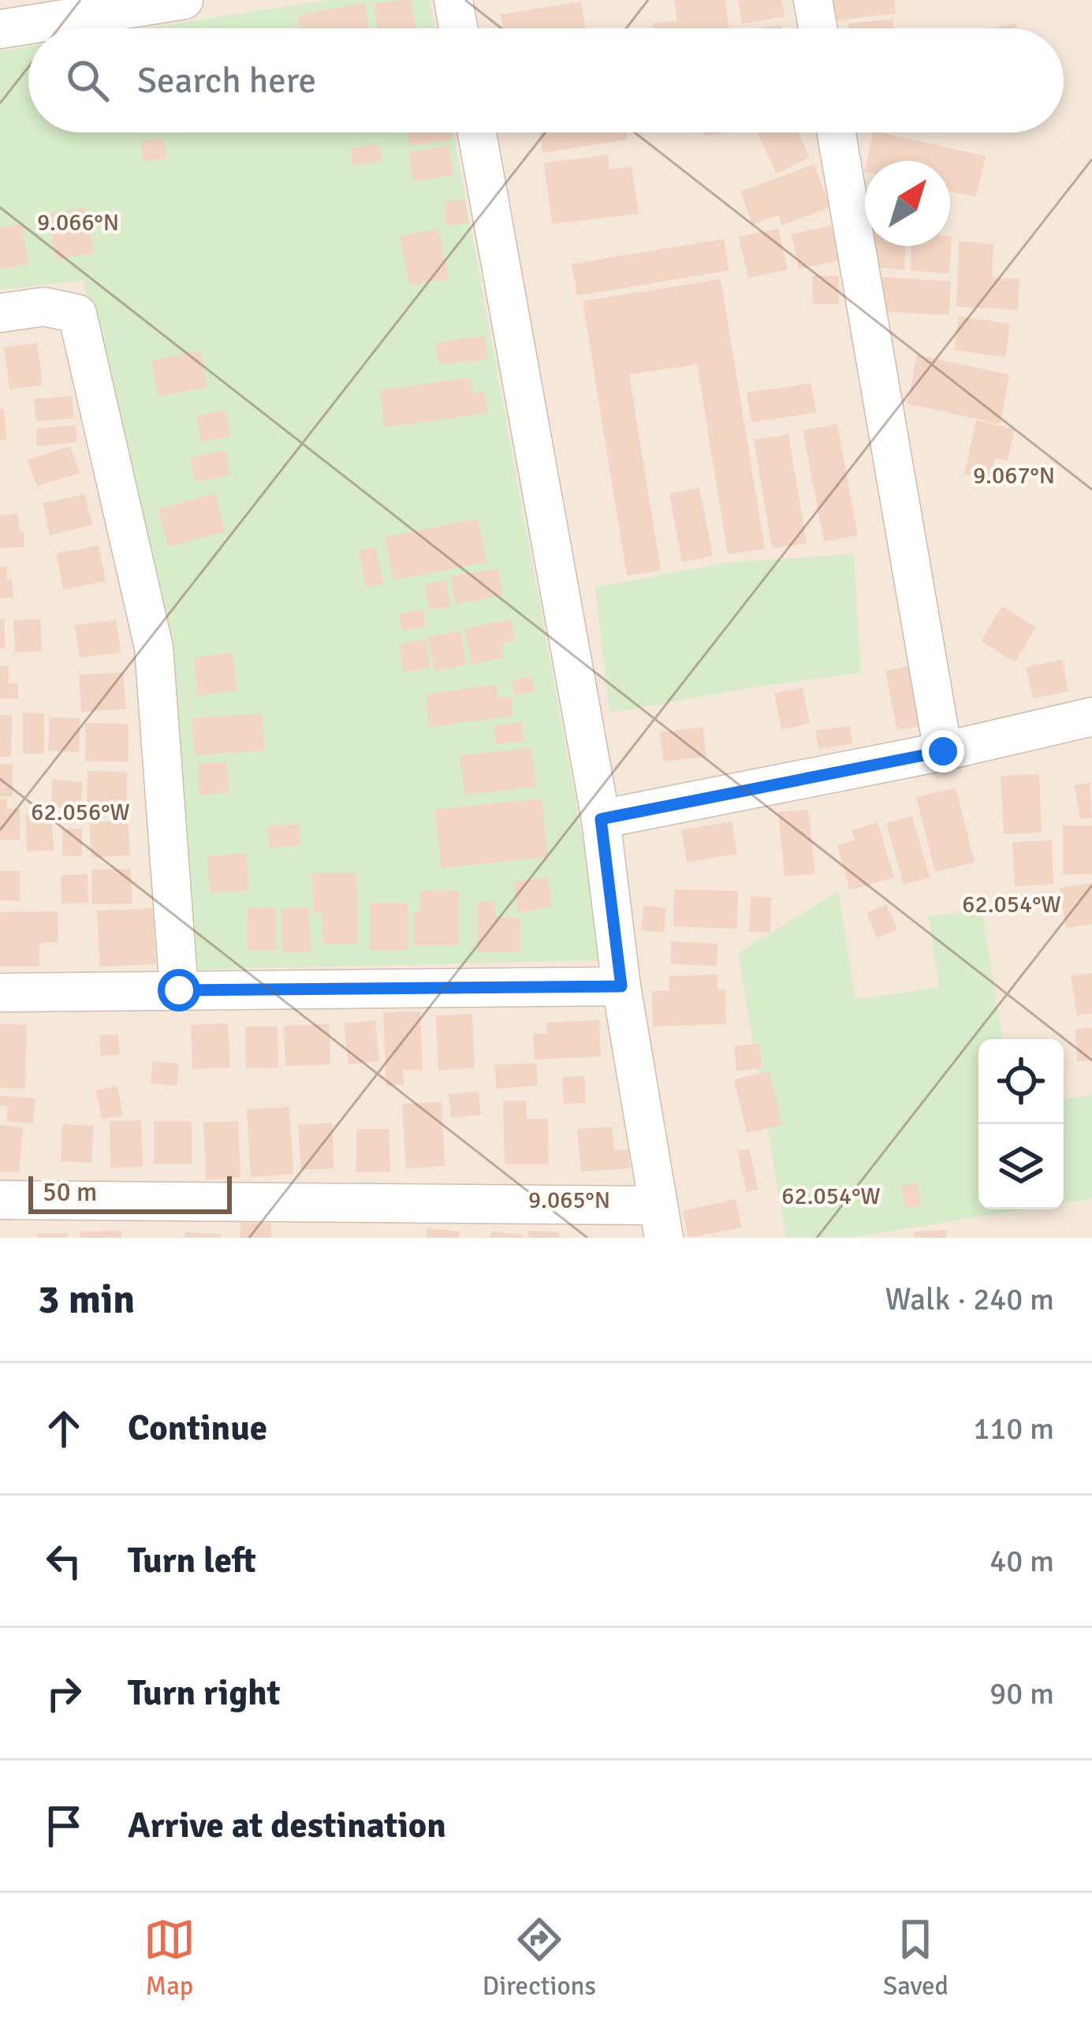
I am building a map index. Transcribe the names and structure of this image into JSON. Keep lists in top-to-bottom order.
{
  "scale_bar": "50 m",
  "north": "top right",
  "page": {
    "search": "Search here",
    "scale": "50 m",
    "heading": ["3 min", "Walk · 240 m"],
    "list": [
      ["Continue", "110 m"],
      ["Turn left", "40 m"],
      ["Turn right", "90 m"],
      "Arrive at destination"
    ],
    "nav": ["Map", "Directions", "Saved"]
  },
  "coordinates": [
    "9.066°N",
    "9.067°N",
    "62.056°W",
    "62.054°W",
    "9.065°N"
  ]
}
